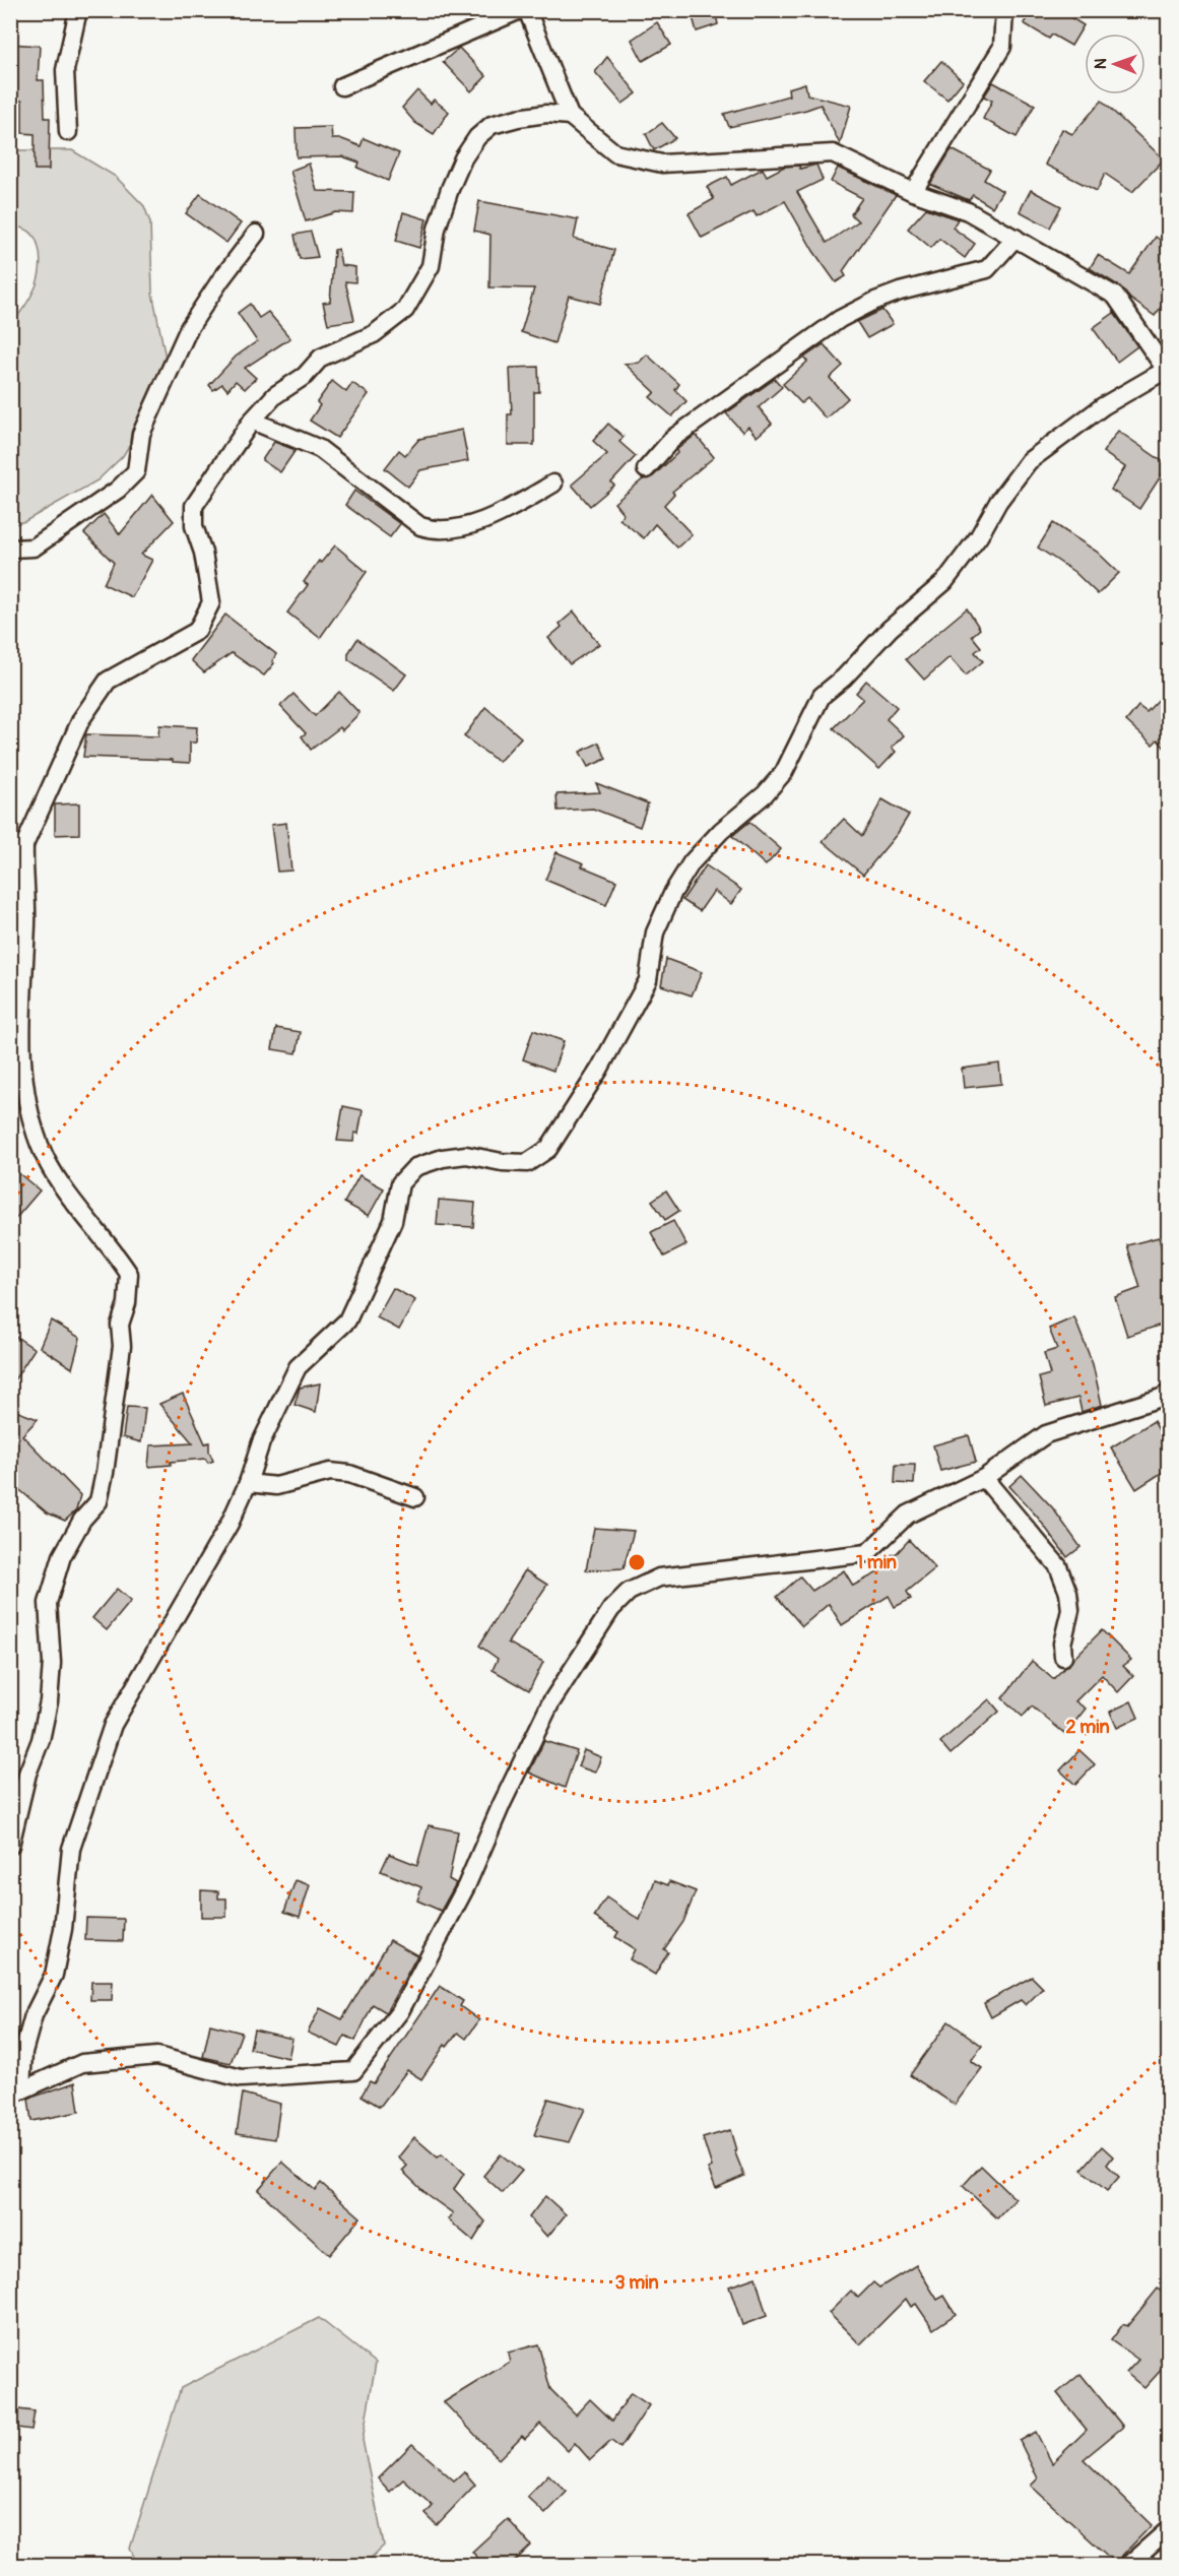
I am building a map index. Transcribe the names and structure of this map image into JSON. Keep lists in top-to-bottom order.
{
  "north": "left",
  "rings": ["1 min", "2 min", "3 min"]
}
